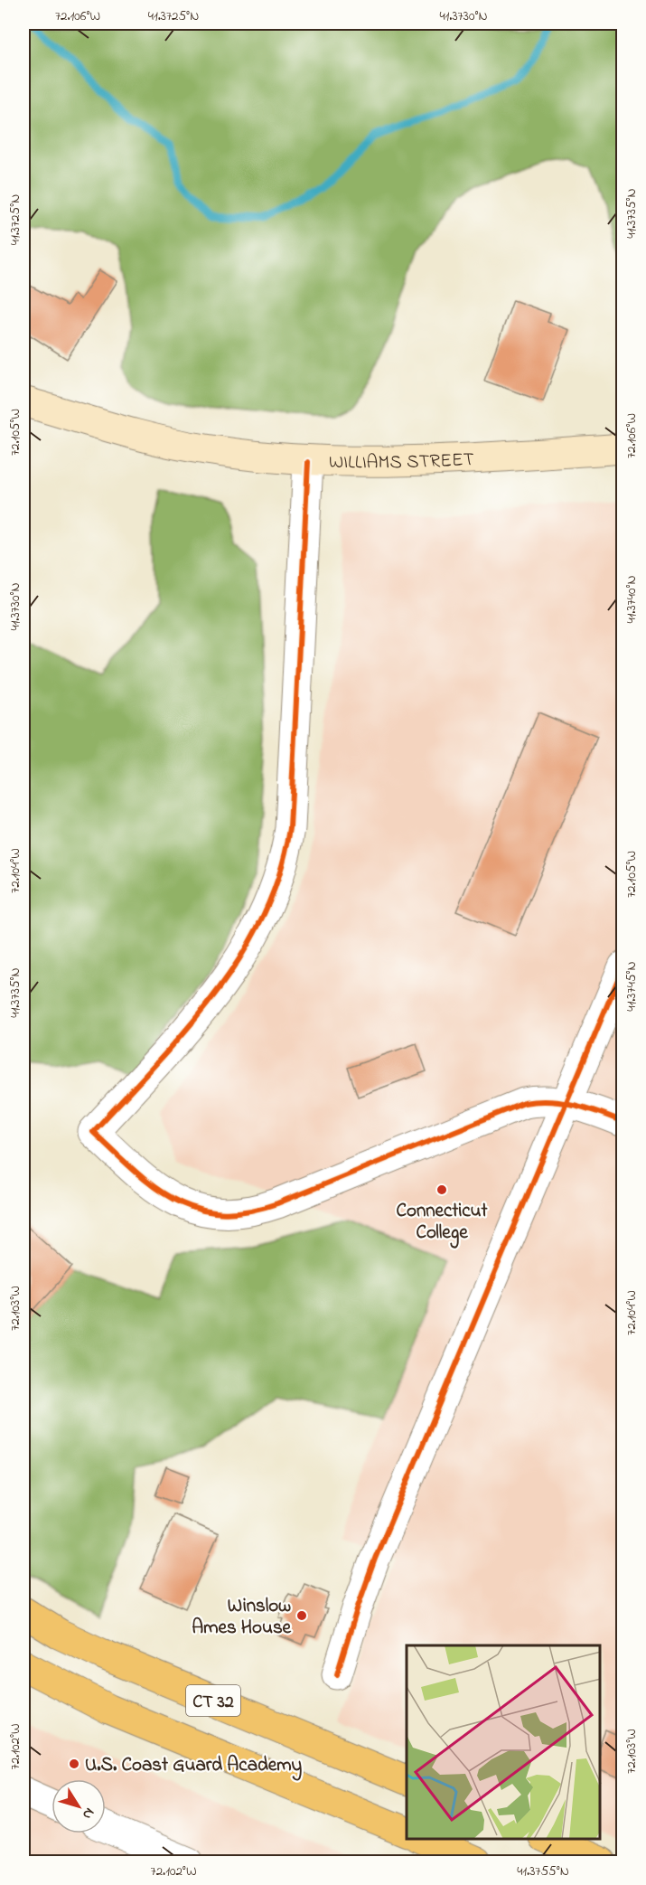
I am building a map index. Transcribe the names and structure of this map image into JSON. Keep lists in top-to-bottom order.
{
  "streets": {
    "highway": ["CT 32"],
    "street": ["WILLIAMS STREET"]
  },
  "places": ["Connecticut College", "Winslow Ames House", "U.S. Coast Guard Academy"],
  "north": "bottom right",
  "coordinates": [
    "72.106°W",
    "41.3725°N",
    "41.3730°N",
    "41.3735°N",
    "72.105°W",
    "41.3740°N",
    "72.104°W",
    "41.3745°N",
    "72.103°W",
    "72.102°W",
    "41.3755°N"
  ]
}
